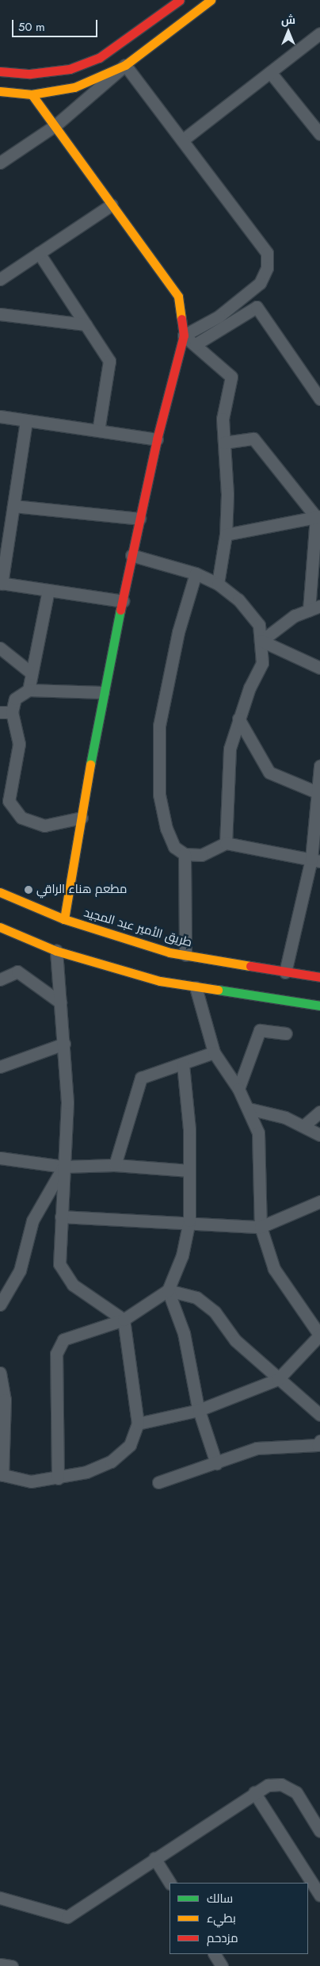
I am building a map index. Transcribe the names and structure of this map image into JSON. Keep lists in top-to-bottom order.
{
  "streets": {
    "main road": ["طريق الأمير عبد المجيد"]
  },
  "places": ["مطعم هناء الراقي"],
  "legend": ["سالك", "بطيء", "مزدحم"],
  "scale_bar": "50 m",
  "north": "top"
}
